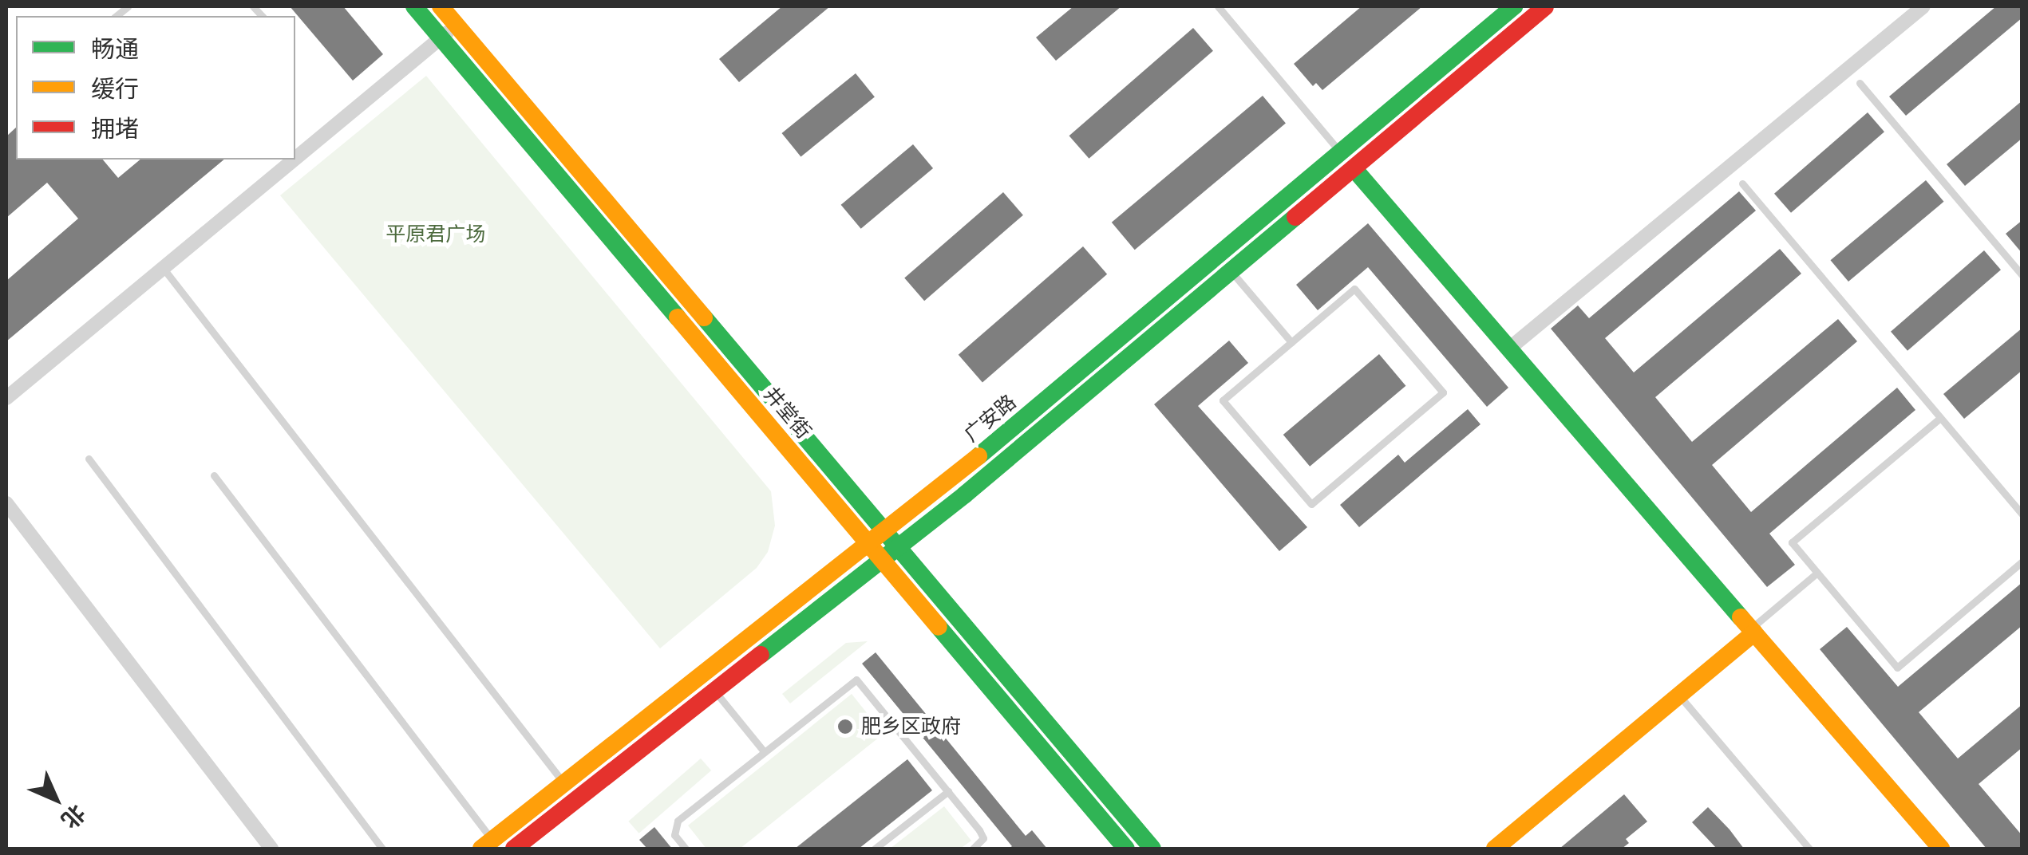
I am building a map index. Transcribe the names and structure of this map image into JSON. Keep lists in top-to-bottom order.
{
  "streets": {
    "main road": ["井堂街", "广安路"]
  },
  "crossings": [
    ["井堂街", "广安路"]
  ],
  "parks": ["平原君广场"],
  "places": ["肥乡区政府"],
  "legend": ["畅通", "缓行", "拥堵"],
  "north": "bottom right"
}
